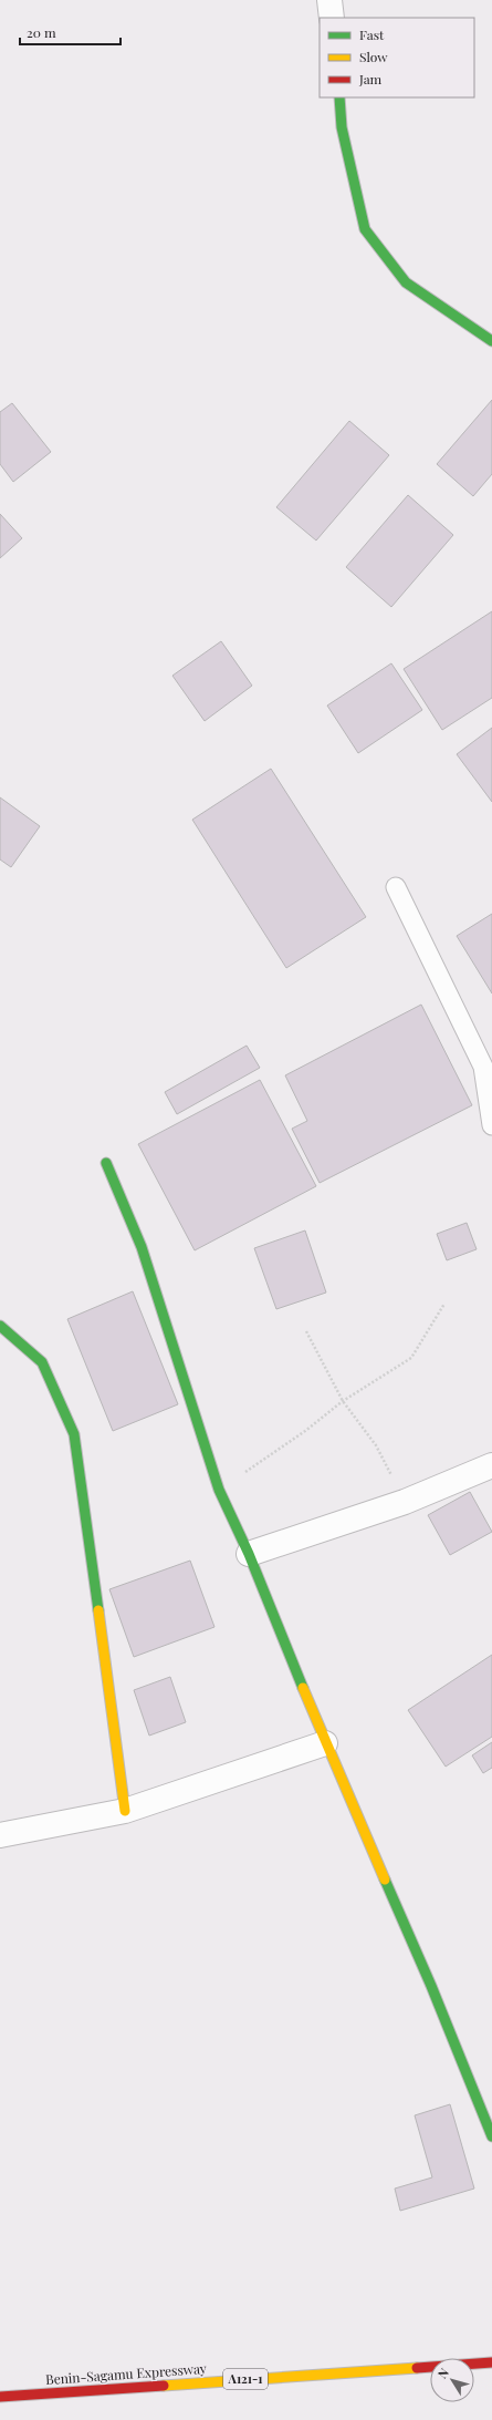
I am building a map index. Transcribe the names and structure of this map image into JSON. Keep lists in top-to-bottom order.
{
  "streets": {
    "main road": ["Benin-Sagamu Expressway", "A121-1"]
  },
  "legend": ["Fast", "Slow", "Jam"],
  "scale_bar": "20 m",
  "north": "top left"
}
